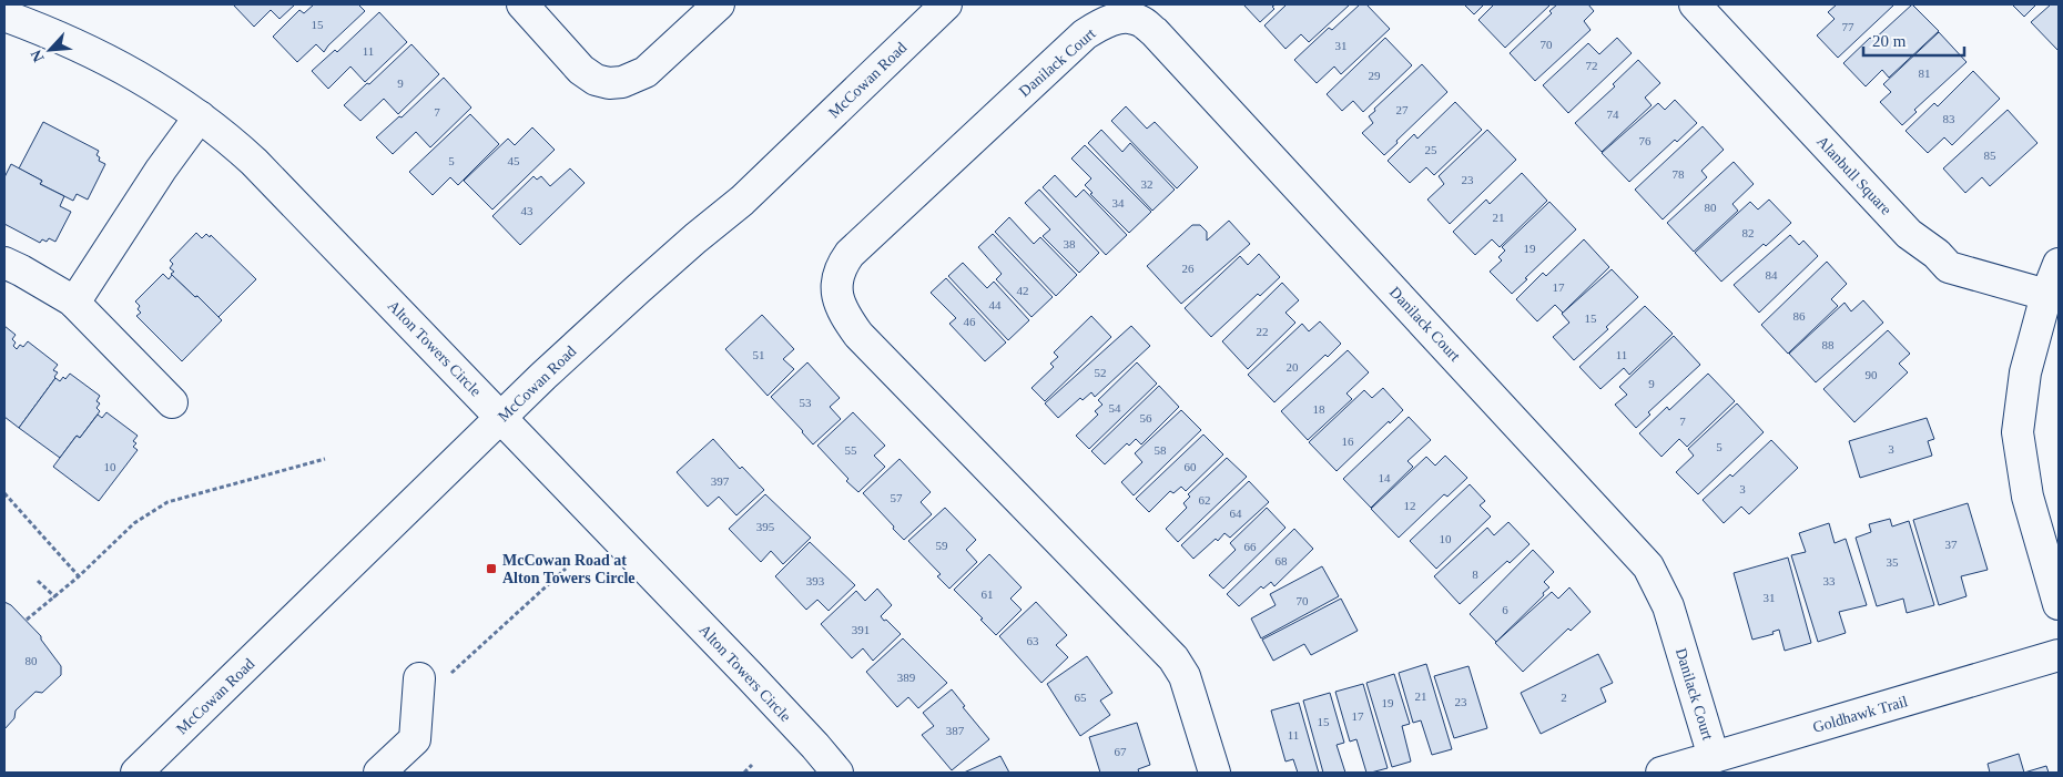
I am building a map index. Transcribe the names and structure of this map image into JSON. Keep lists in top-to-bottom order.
{
  "streets": {
    "street": [
      "Danilack Court",
      "McCowan Road",
      "Alanbull Square",
      "Alton Towers Circle",
      "Goldhawk Trail"
    ]
  },
  "crossings": [
    ["Danilack Court", "Goldhawk Trail"],
    ["McCowan Road", "Alton Towers Circle"]
  ],
  "places": {
    "transit": ["McCowan Road at Alton Towers Circle"]
  },
  "house_numbers": [
    "15",
    "77",
    "70",
    "31",
    "11",
    "72",
    "81",
    "29",
    "9",
    "27",
    "7",
    "74",
    "83",
    "76",
    "25",
    "85",
    "5",
    "45",
    "78",
    "23",
    "32",
    "34",
    "80",
    "43",
    "21",
    "82",
    "38",
    "19",
    "26",
    "84",
    "17",
    "42",
    "44",
    "86",
    "15",
    "46",
    "22",
    "88",
    "51",
    "11",
    "20",
    "52",
    "90",
    "9",
    "53",
    "54",
    "18",
    "56",
    "7",
    "16",
    "5",
    "3",
    "55",
    "58",
    "10",
    "60",
    "14",
    "397",
    "3",
    "57",
    "62",
    "12",
    "64",
    "395",
    "10",
    "37",
    "59",
    "66",
    "68",
    "35",
    "8",
    "393",
    "33",
    "61",
    "31",
    "70",
    "6",
    "391",
    "63",
    "80",
    "389",
    "21",
    "65",
    "2",
    "23",
    "19",
    "17",
    "15",
    "387",
    "11",
    "67"
  ],
  "scale_bar": "20 m",
  "north": "bottom left"
}
